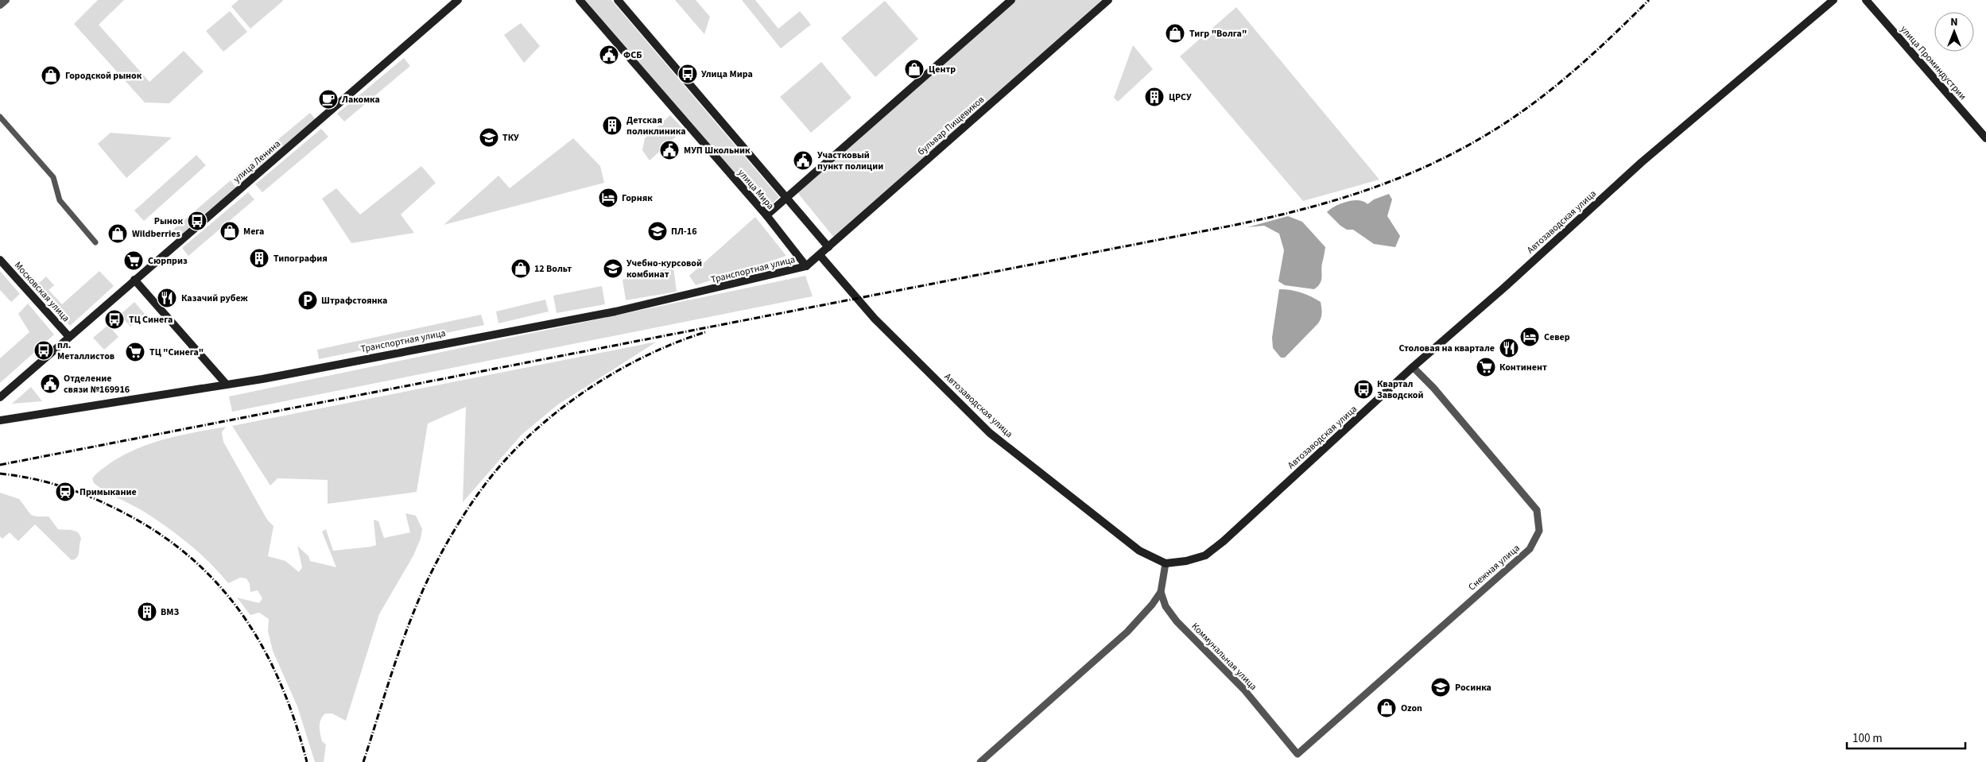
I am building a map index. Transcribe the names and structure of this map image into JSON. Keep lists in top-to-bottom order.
{
  "streets": {
    "main road": [
      "улица Проминдустрии",
      "бульвар Пищевиков",
      "улица Ленина",
      "улица Мира",
      "Автозаводская улица",
      "Транспортная улица",
      "Московская улица"
    ],
    "street": ["Снежная улица", "Коммунальная улица"]
  },
  "crossings": [
    ["бульвар Пищевиков", "улица Мира"],
    ["бульвар Пищевиков", "Автозаводская улица"],
    ["бульвар Пищевиков", "Транспортная улица"],
    ["улица Ленина", "Московская улица"],
    ["улица Мира", "Транспортная улица"],
    ["Автозаводская улица", "Снежная улица"],
    ["Снежная улица", "Коммунальная улица"]
  ],
  "places": {
    "shop": [
      "Тигр \"Волга\"",
      "Центр",
      "Городской рынок",
      "Мега",
      "Wildberries",
      "12 Вольт",
      "Ozon"
    ],
    "public building": [
      "ФСБ",
      "МУП Школьник",
      "Участковый пункт полиции",
      "Отделение связи №169916"
    ],
    "bus stop": [
      "Улица Мира",
      "Рынок",
      "ТЦ Синега",
      "пл. Металлистов",
      "Квартал Заводской"
    ],
    "building": [
      "ЦРСУ",
      "Детская поликлиника",
      "Типография",
      "ВМЗ"
    ],
    "cafe": ["Лакомка"],
    "school or university": [
      "ТКУ",
      "ПЛ-16",
      "Учебно-курсовой комбинат",
      "Росинка"
    ],
    "hotel": ["Горняк", "Север"],
    "supermarket": ["Сюрприз", "ТЦ \"Синега\"", "Континент"],
    "restaurant": ["Казачий рубеж", "Столовая на квартале"],
    "parking": ["Штрафстоянка"],
    "station": ["Примыкание"]
  },
  "scale_bar": "100 m",
  "north": "top"
}
